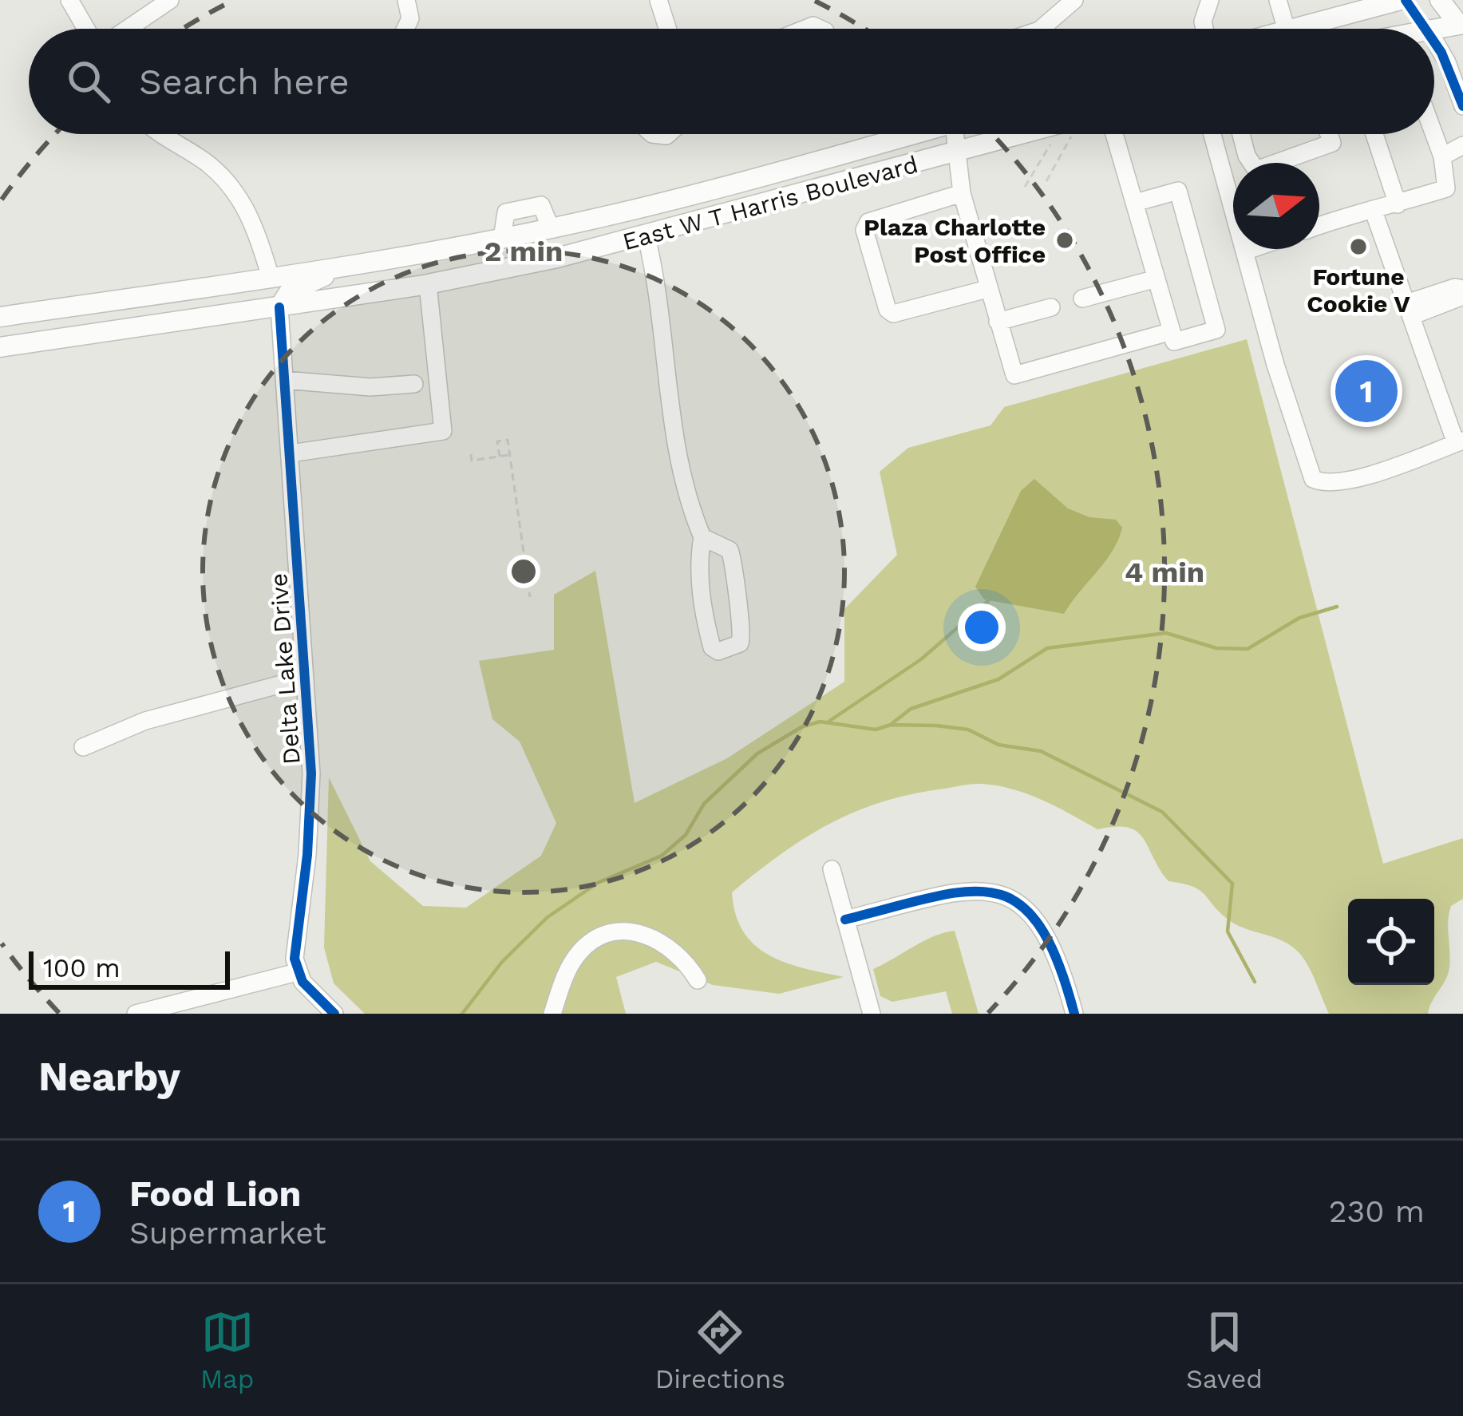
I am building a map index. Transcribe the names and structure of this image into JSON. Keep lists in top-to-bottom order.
{
  "streets": {
    "main road": ["East W T Harris Boulevard"],
    "street": ["Delta Lake Drive"]
  },
  "crossings": [
    ["East W T Harris Boulevard", "Delta Lake Drive"]
  ],
  "places": ["Plaza Charlotte Post Office", "Fortune Cookie V"],
  "scale_bar": "100 m",
  "north": "right",
  "page": {
    "search": "Search here",
    "pins": "1",
    "scale": "100 m",
    "heading": "Nearby",
    "list": [
      {
        "mark": "1",
        "name": "Food Lion",
        "note": "Supermarket",
        "value": "230 m"
      }
    ],
    "nav": ["Map", "Directions", "Saved"]
  },
  "rings": ["2 min", "4 min"]
}
